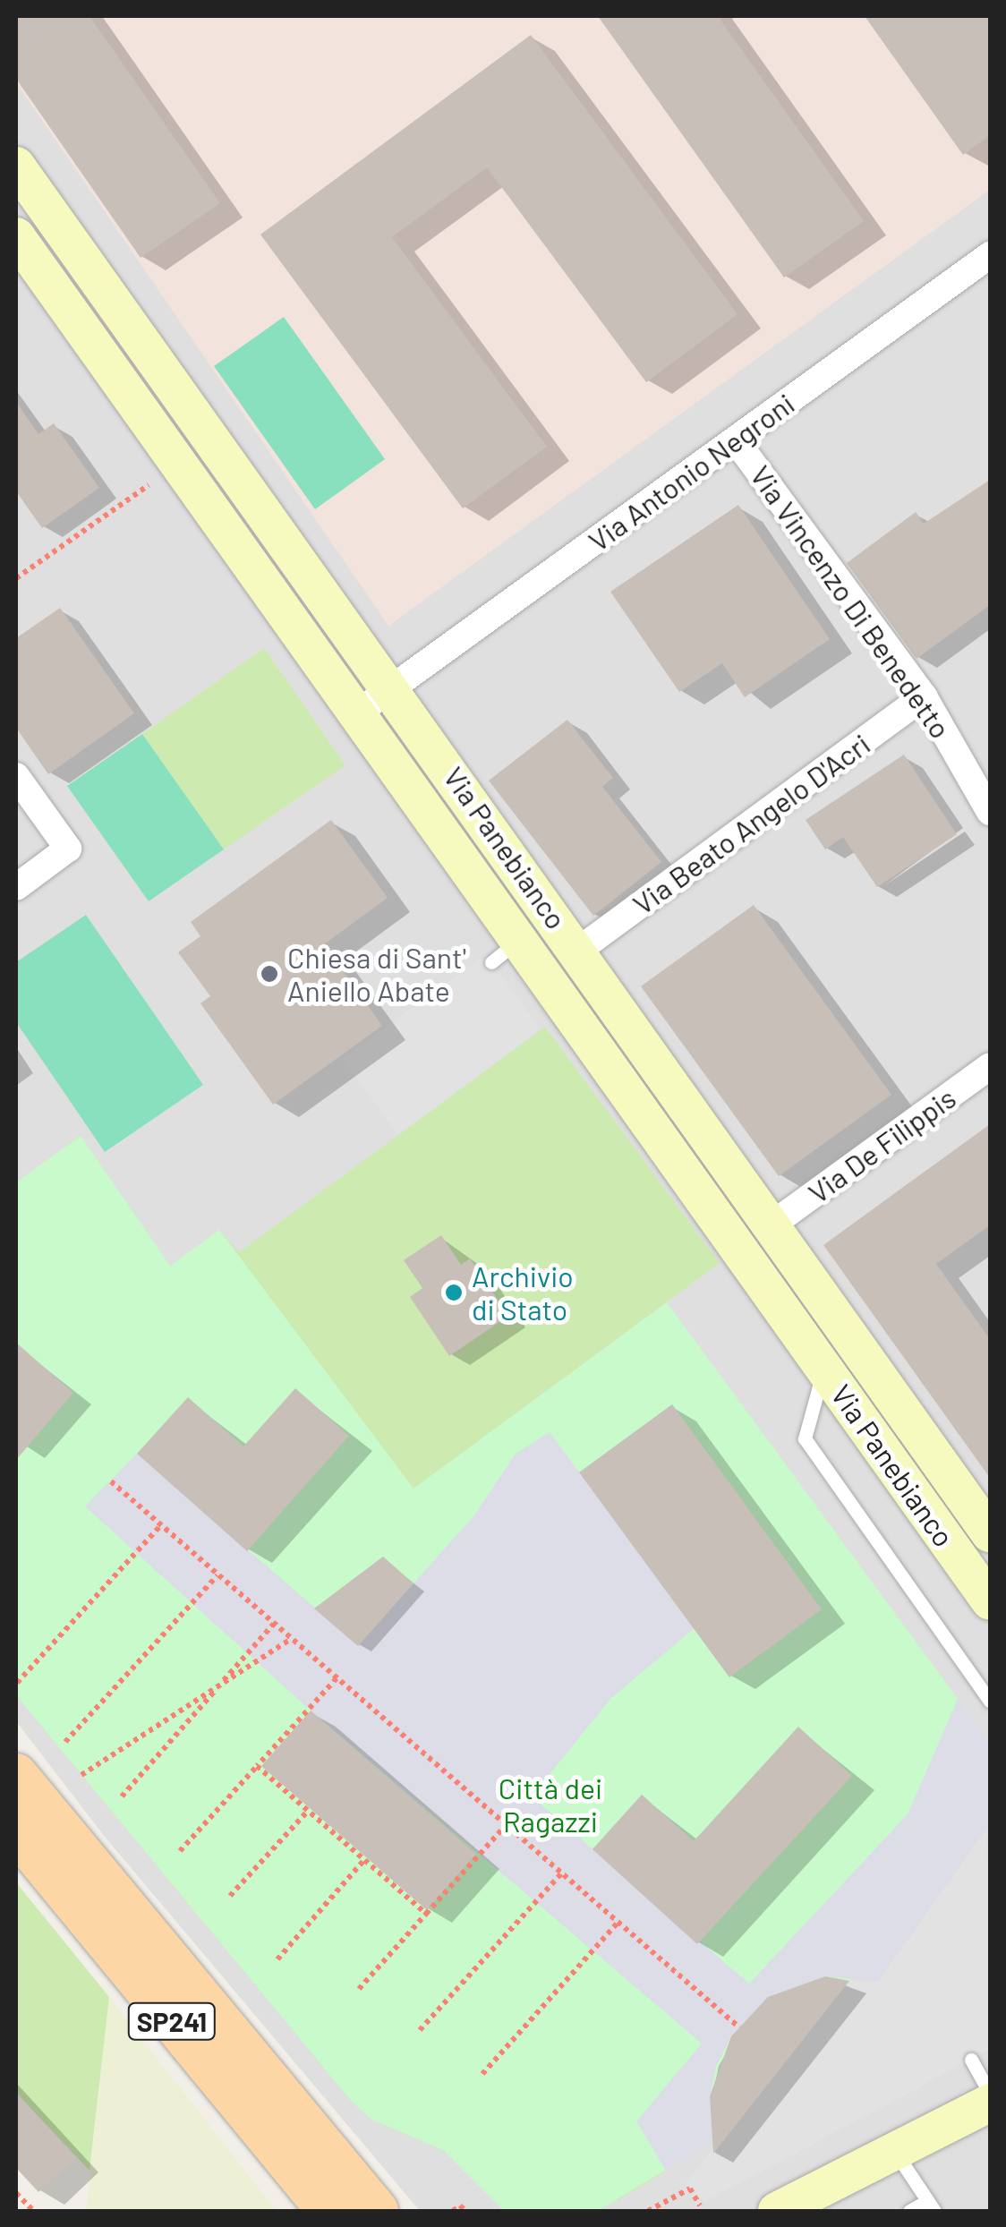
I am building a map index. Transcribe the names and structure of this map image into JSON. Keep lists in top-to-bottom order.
{
  "streets": {
    "main road": ["SP241"],
    "street": [
      "Via Antonio Negroni",
      "Via Vincenzo Di Benedetto",
      "Via Beato Angelo D'Acri",
      "Via Panebianco",
      "Via De Filippis"
    ]
  },
  "crossings": [
    ["Via Antonio Negroni", "Via Vincenzo Di Benedetto"],
    ["Via Antonio Negroni", "Via Panebianco"],
    ["Via Vincenzo Di Benedetto", "Via Beato Angelo D'Acri"],
    ["Via Beato Angelo D'Acri", "Via Panebianco"],
    ["Via Panebianco", "Via De Filippis"]
  ],
  "parks": ["Città dei Ragazzi"],
  "places": ["Chiesa di Sant' Aniello Abate", "Archivio di Stato"]
}
